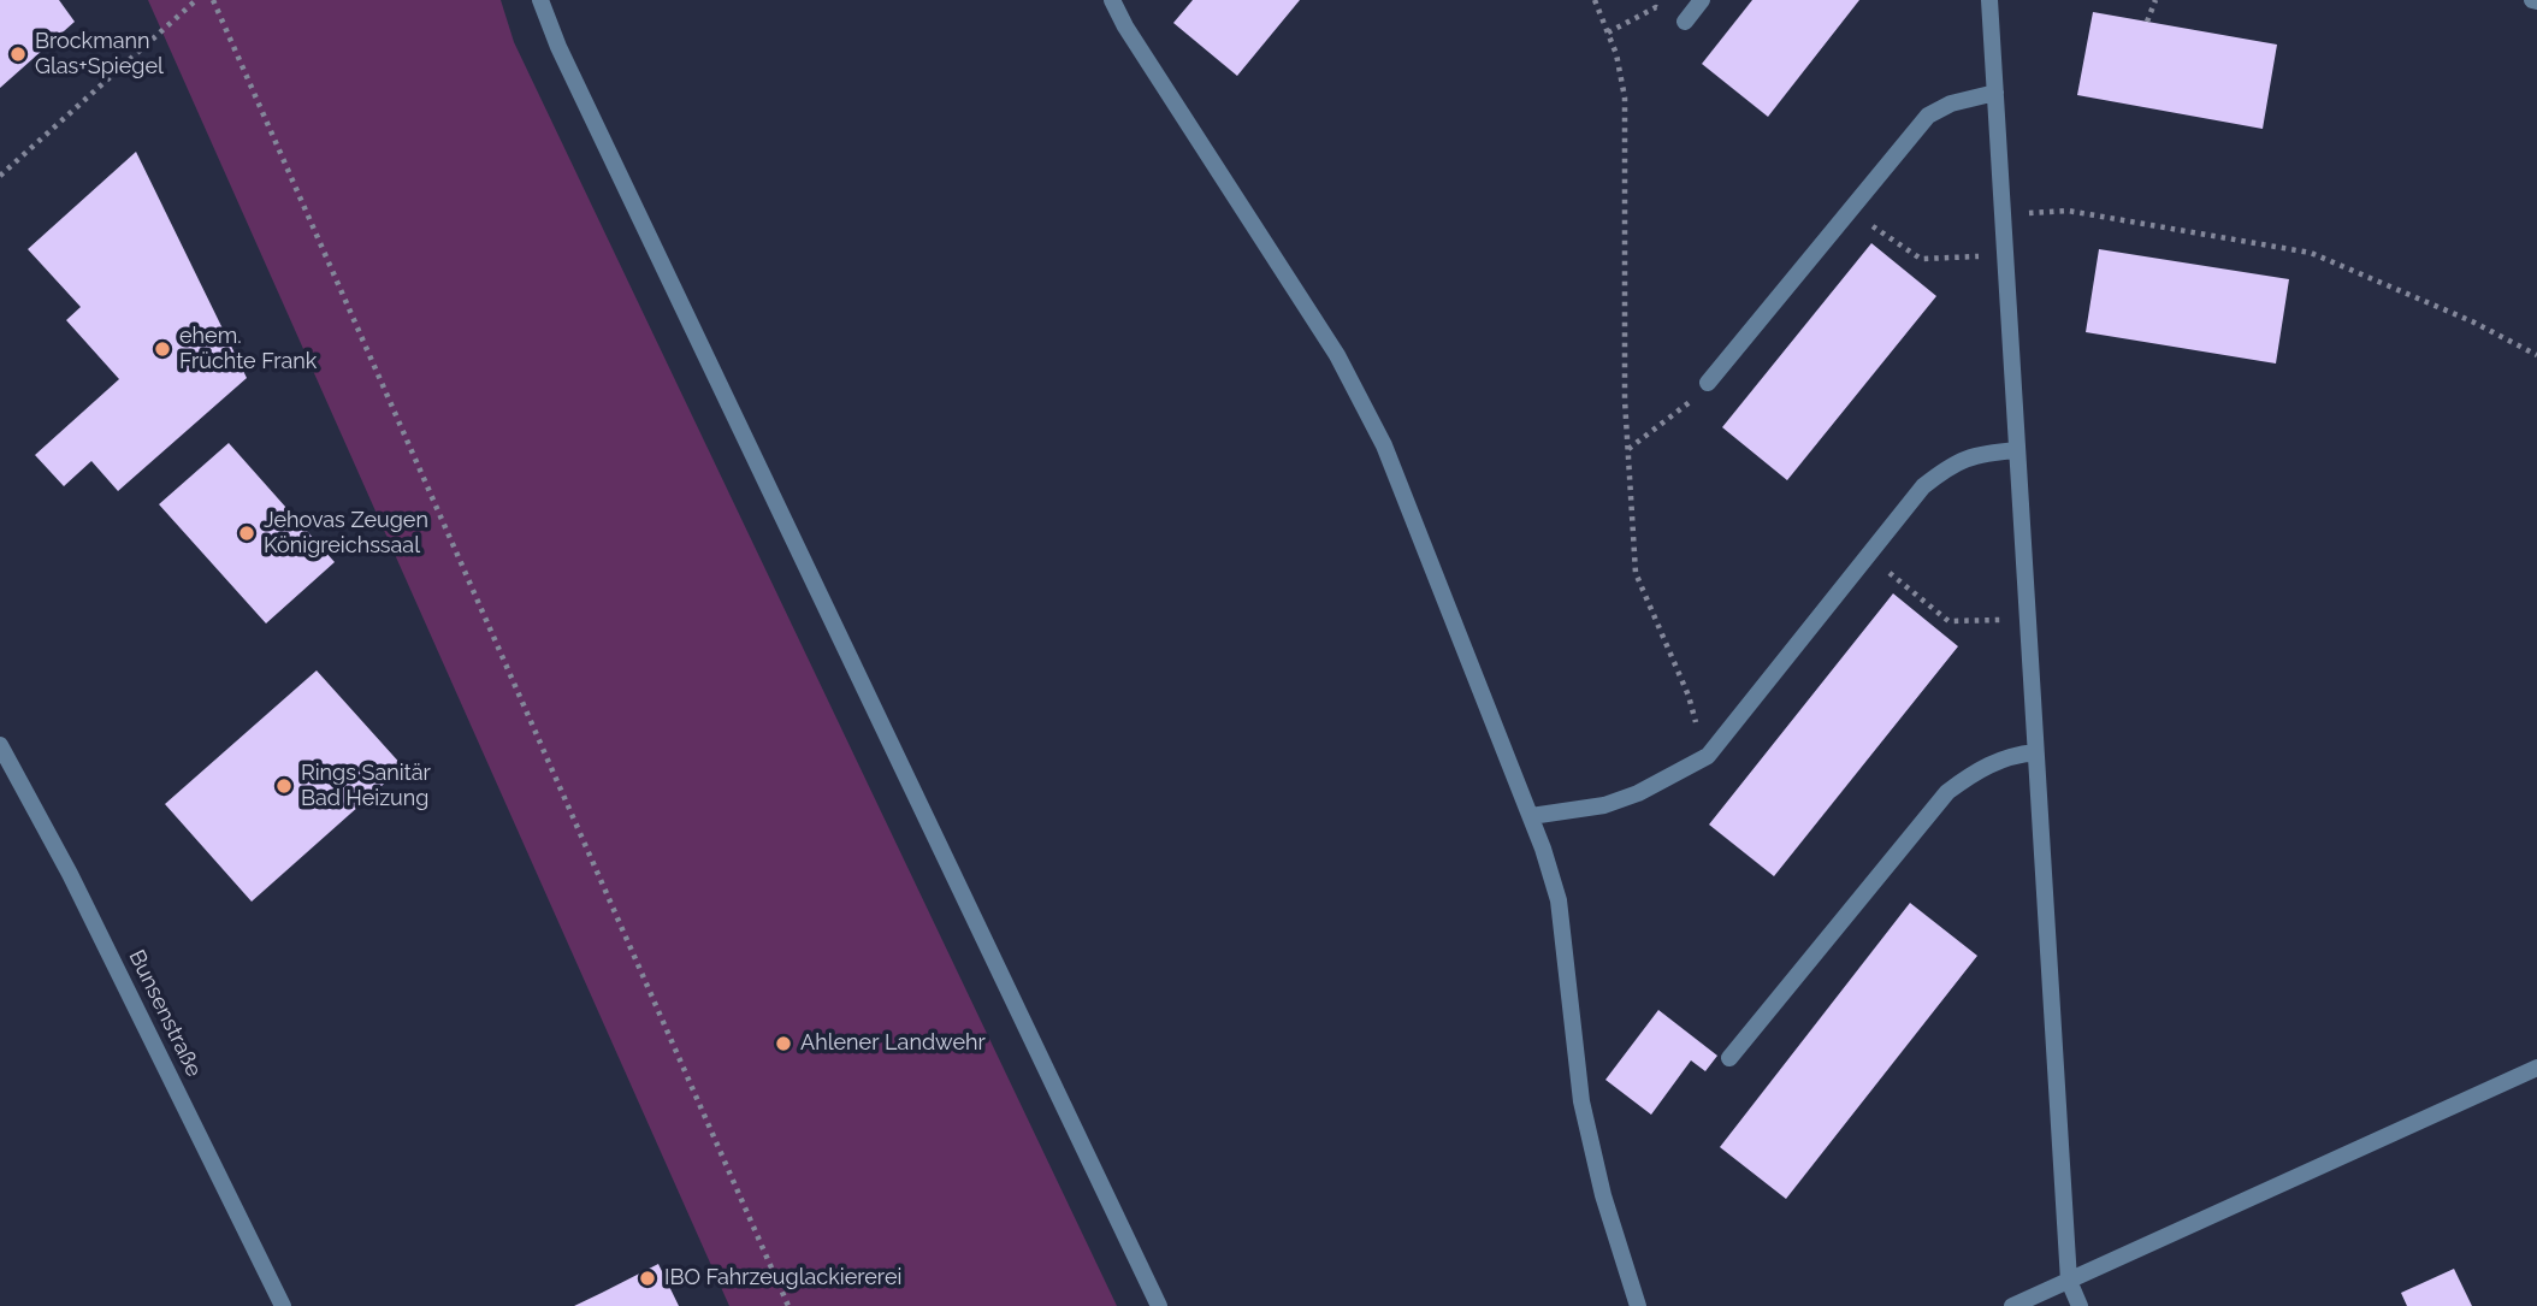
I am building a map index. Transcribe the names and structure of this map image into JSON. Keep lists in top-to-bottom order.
{
  "streets": {
    "street": ["Bunsenstraße"]
  },
  "places": [
    "Brockmann Glas+Spiegel",
    "ehem. Früchte Frank",
    "Jehovas Zeugen Königreichssaal",
    "Rings Sanitär Bad Heizung",
    "Ahlener Landwehr",
    "IBO Fahrzeuglackiererei"
  ]
}
